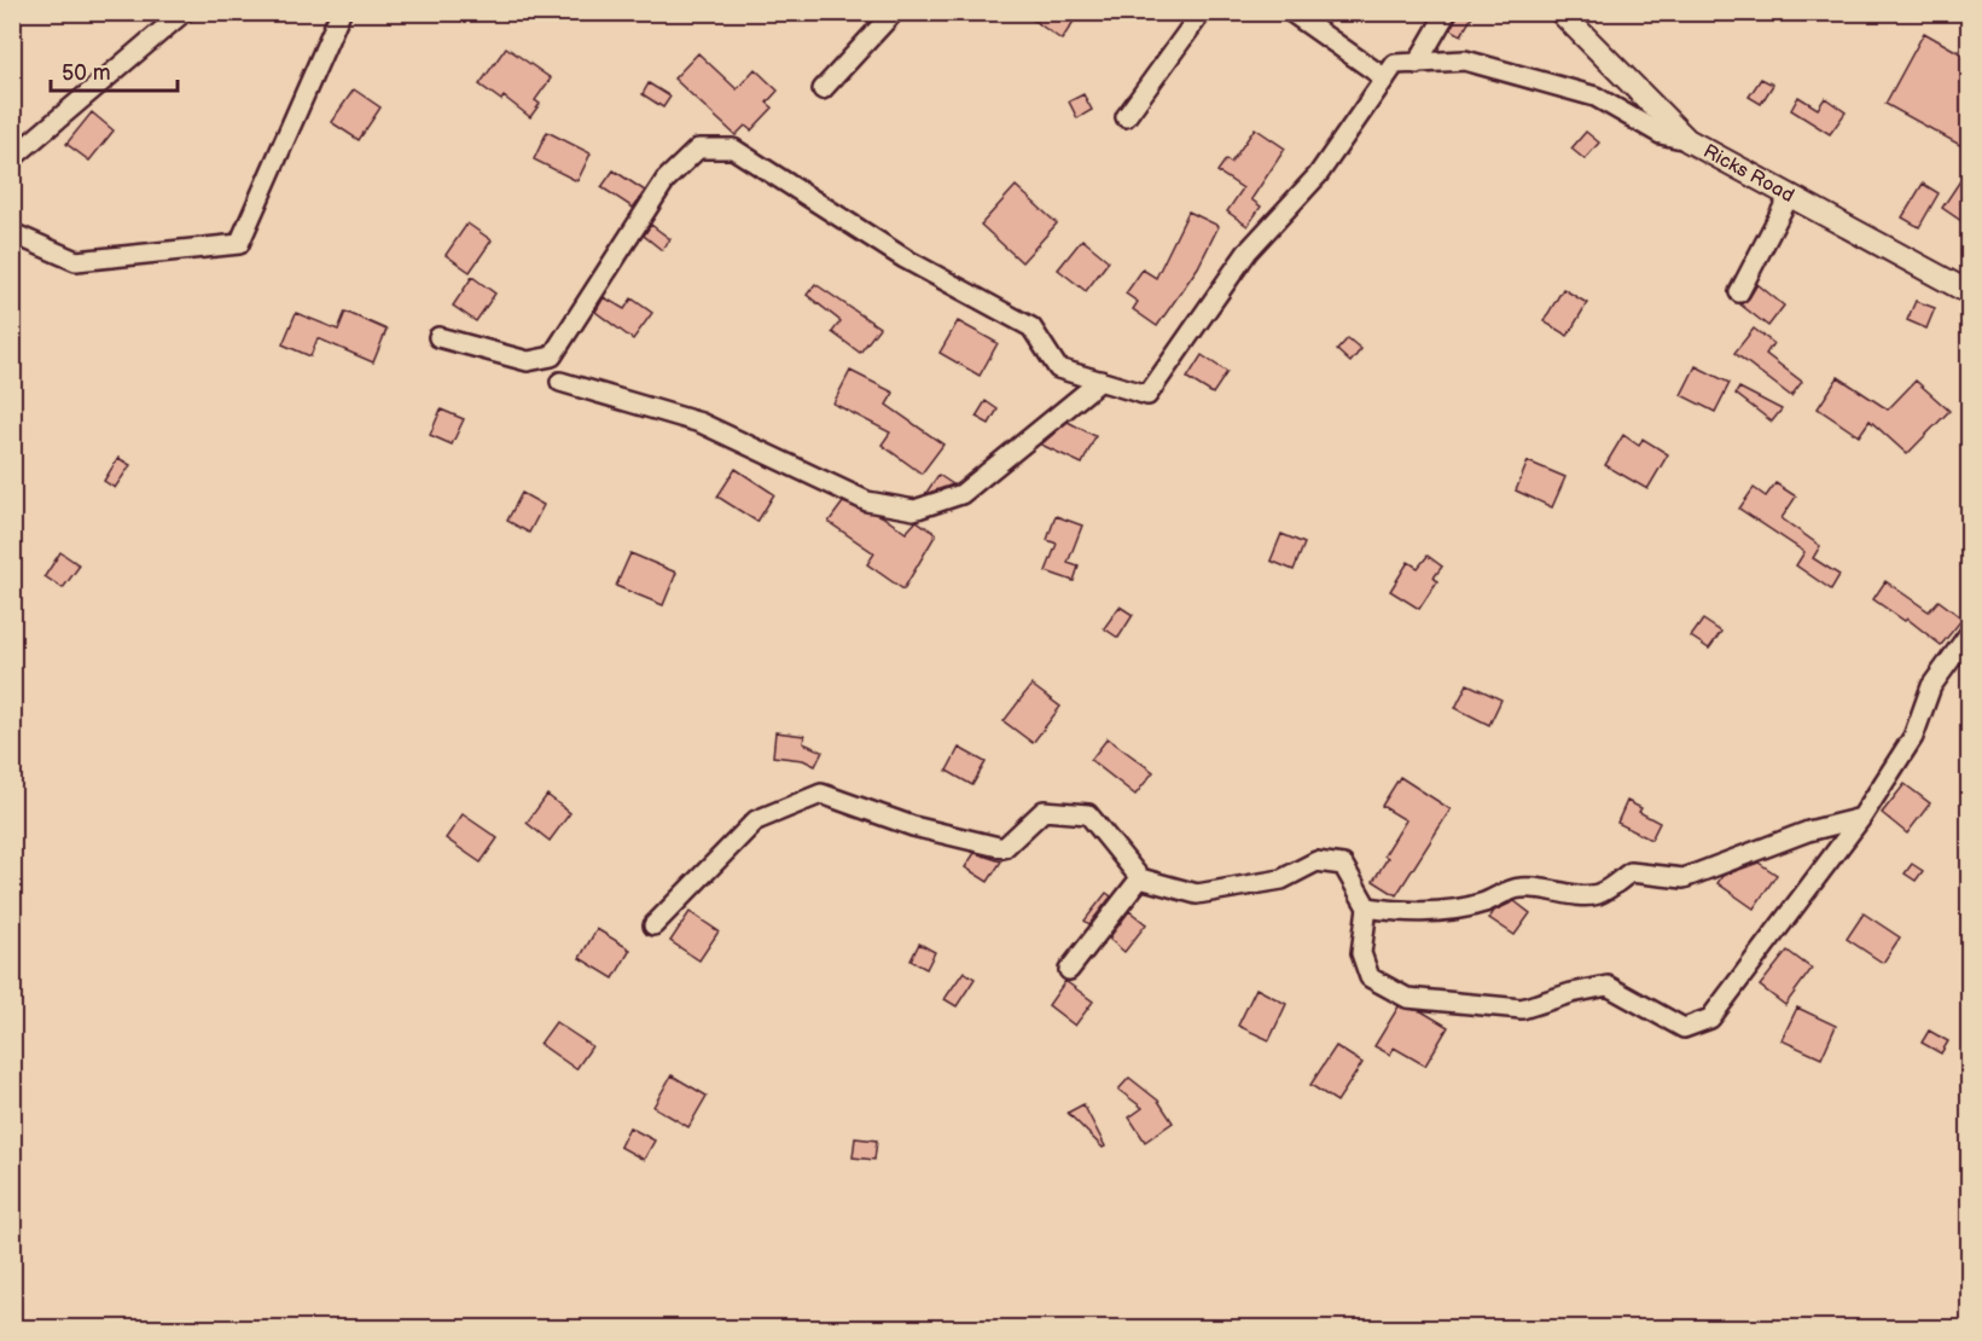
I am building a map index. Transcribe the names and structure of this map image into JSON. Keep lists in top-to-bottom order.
{
  "streets": {
    "street": ["Ricks Road"]
  },
  "scale_bar": "50 m"
}
